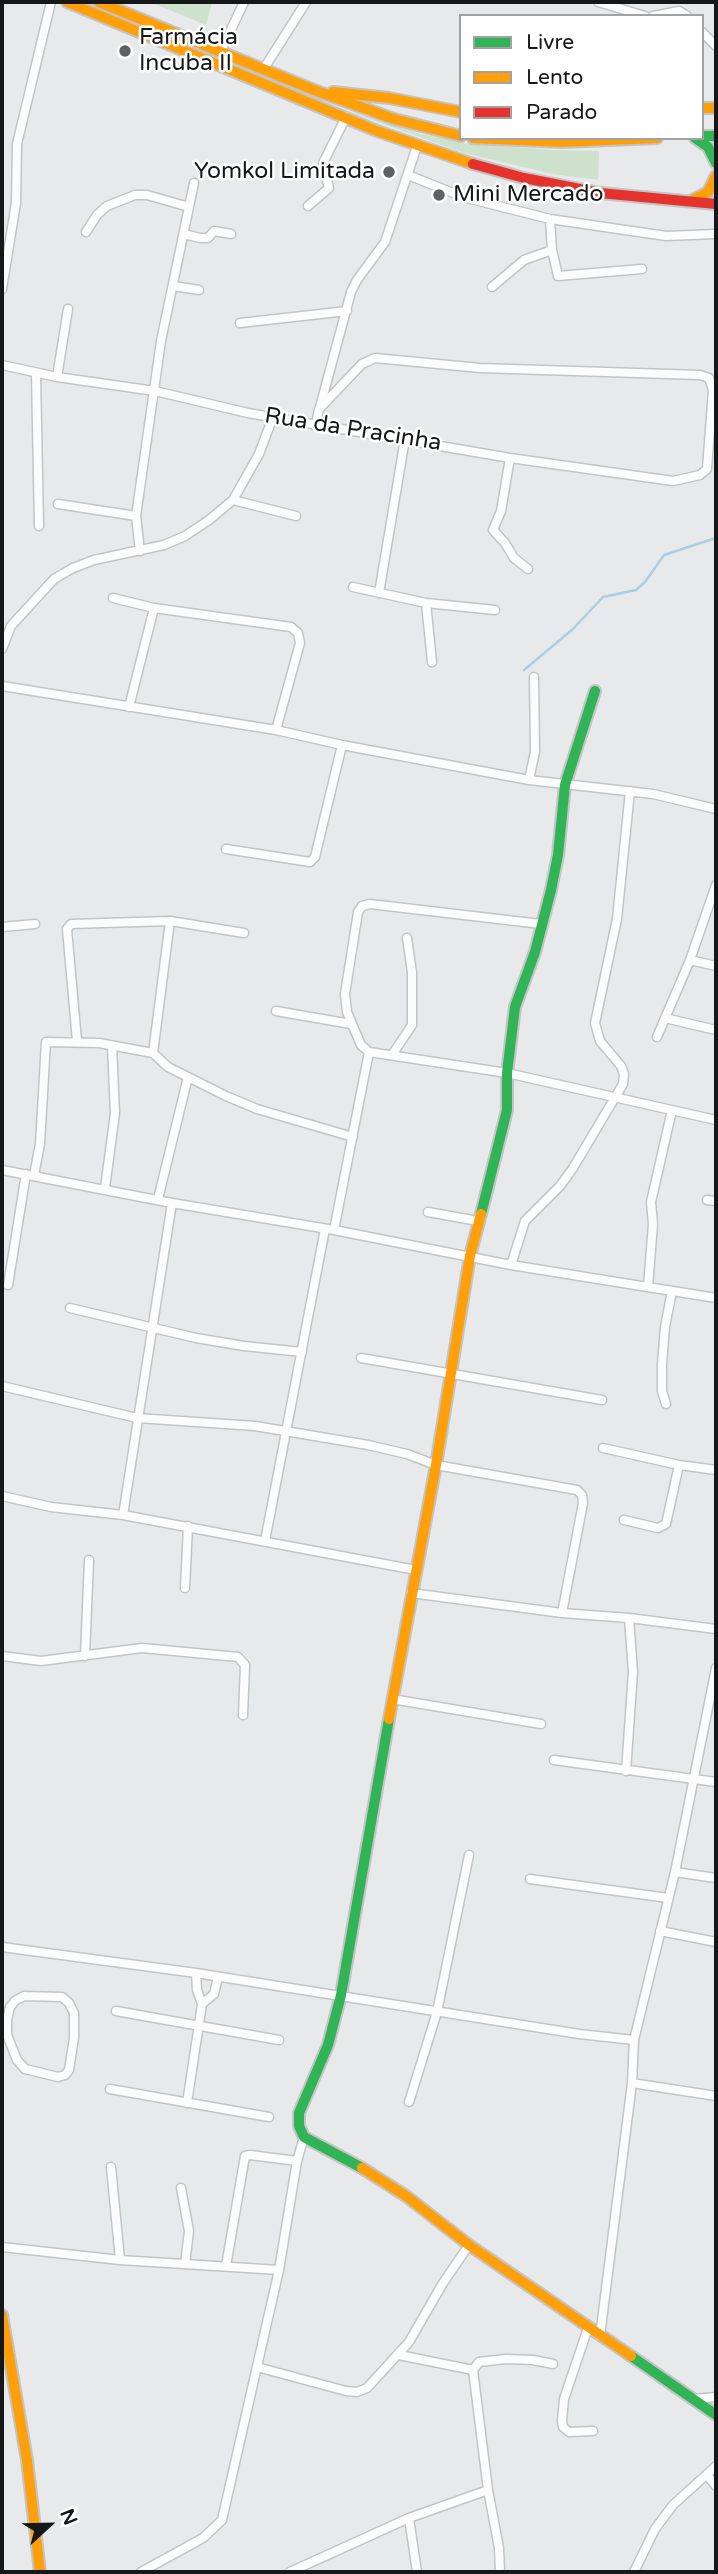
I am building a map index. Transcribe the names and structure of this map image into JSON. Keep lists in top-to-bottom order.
{
  "streets": {
    "street": ["Rua da Pracinha"]
  },
  "places": ["Farmácia Incuba II", "Yomkol Limitada", "Mini Mercado"],
  "legend": ["Livre", "Lento", "Parado"],
  "north": "right"
}
